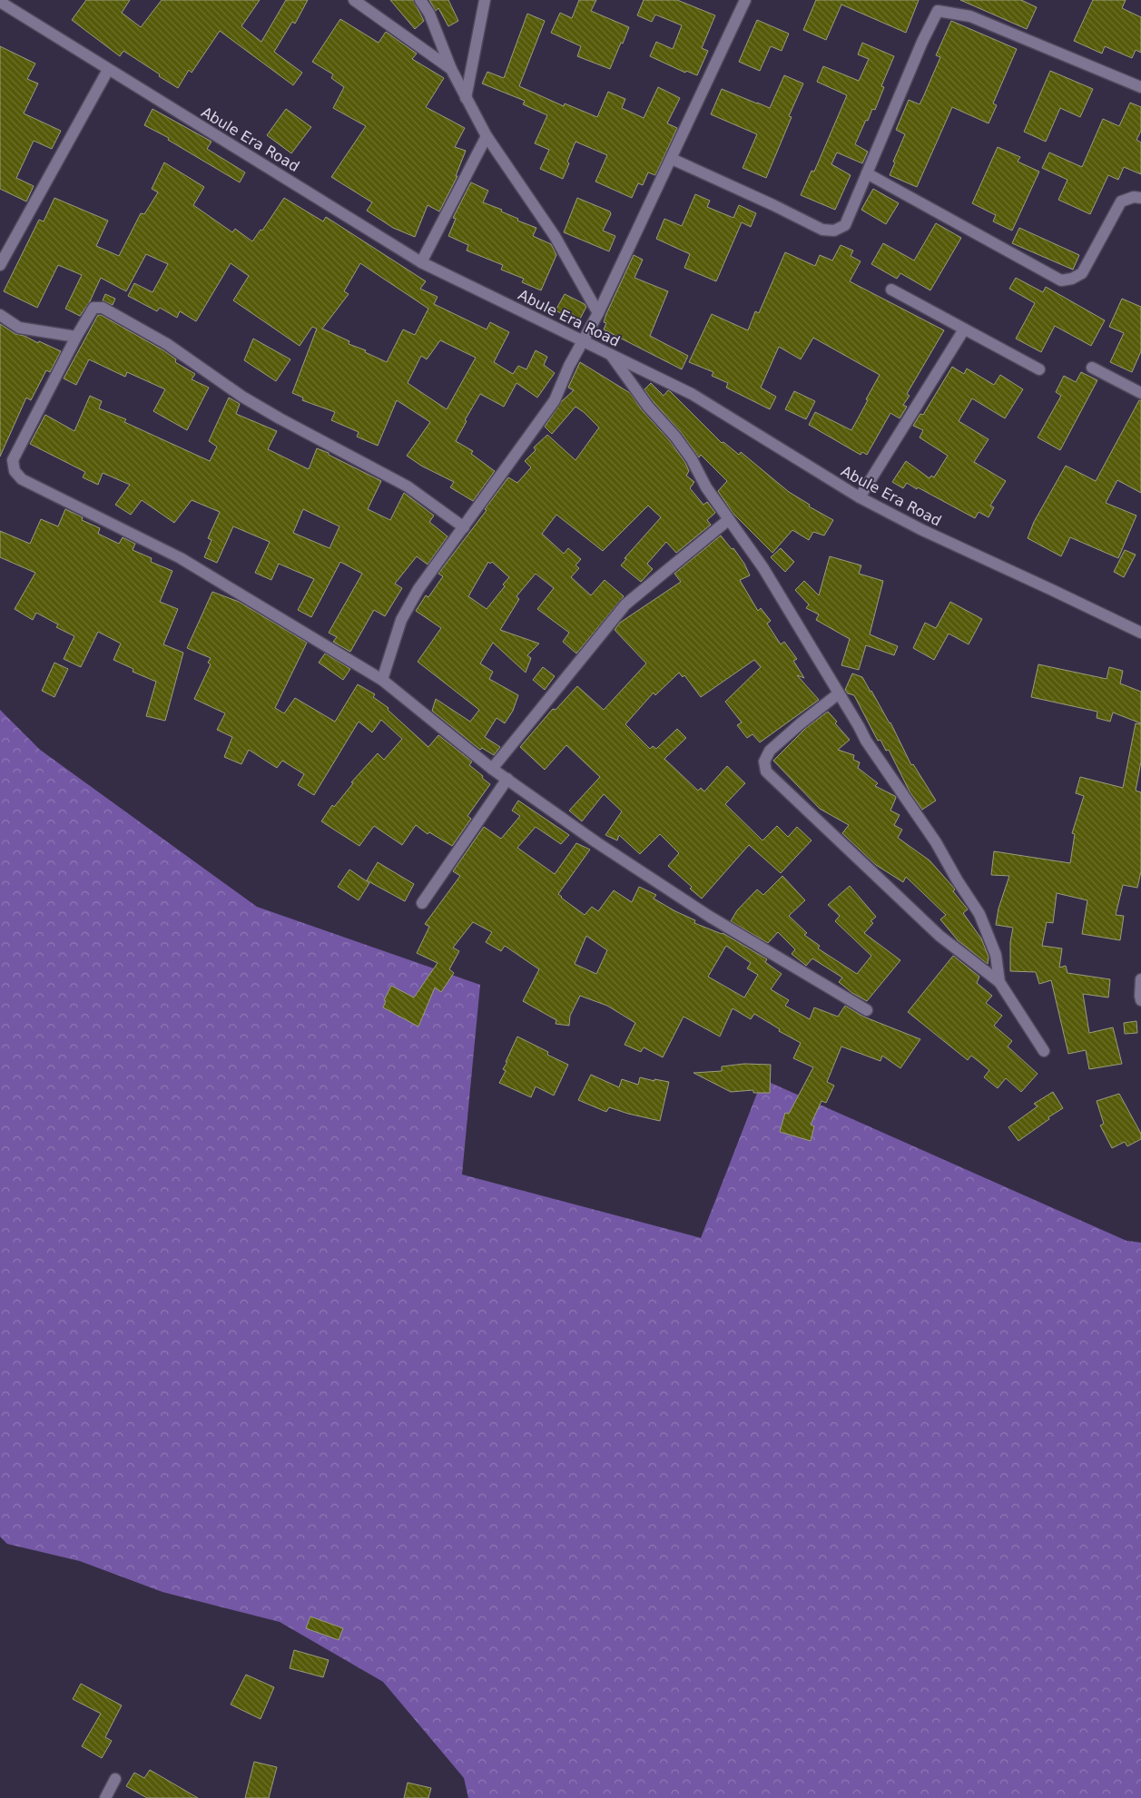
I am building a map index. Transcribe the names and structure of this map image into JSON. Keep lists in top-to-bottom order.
{
  "streets": {
    "street": ["Abule Era Road"]
  }
}
